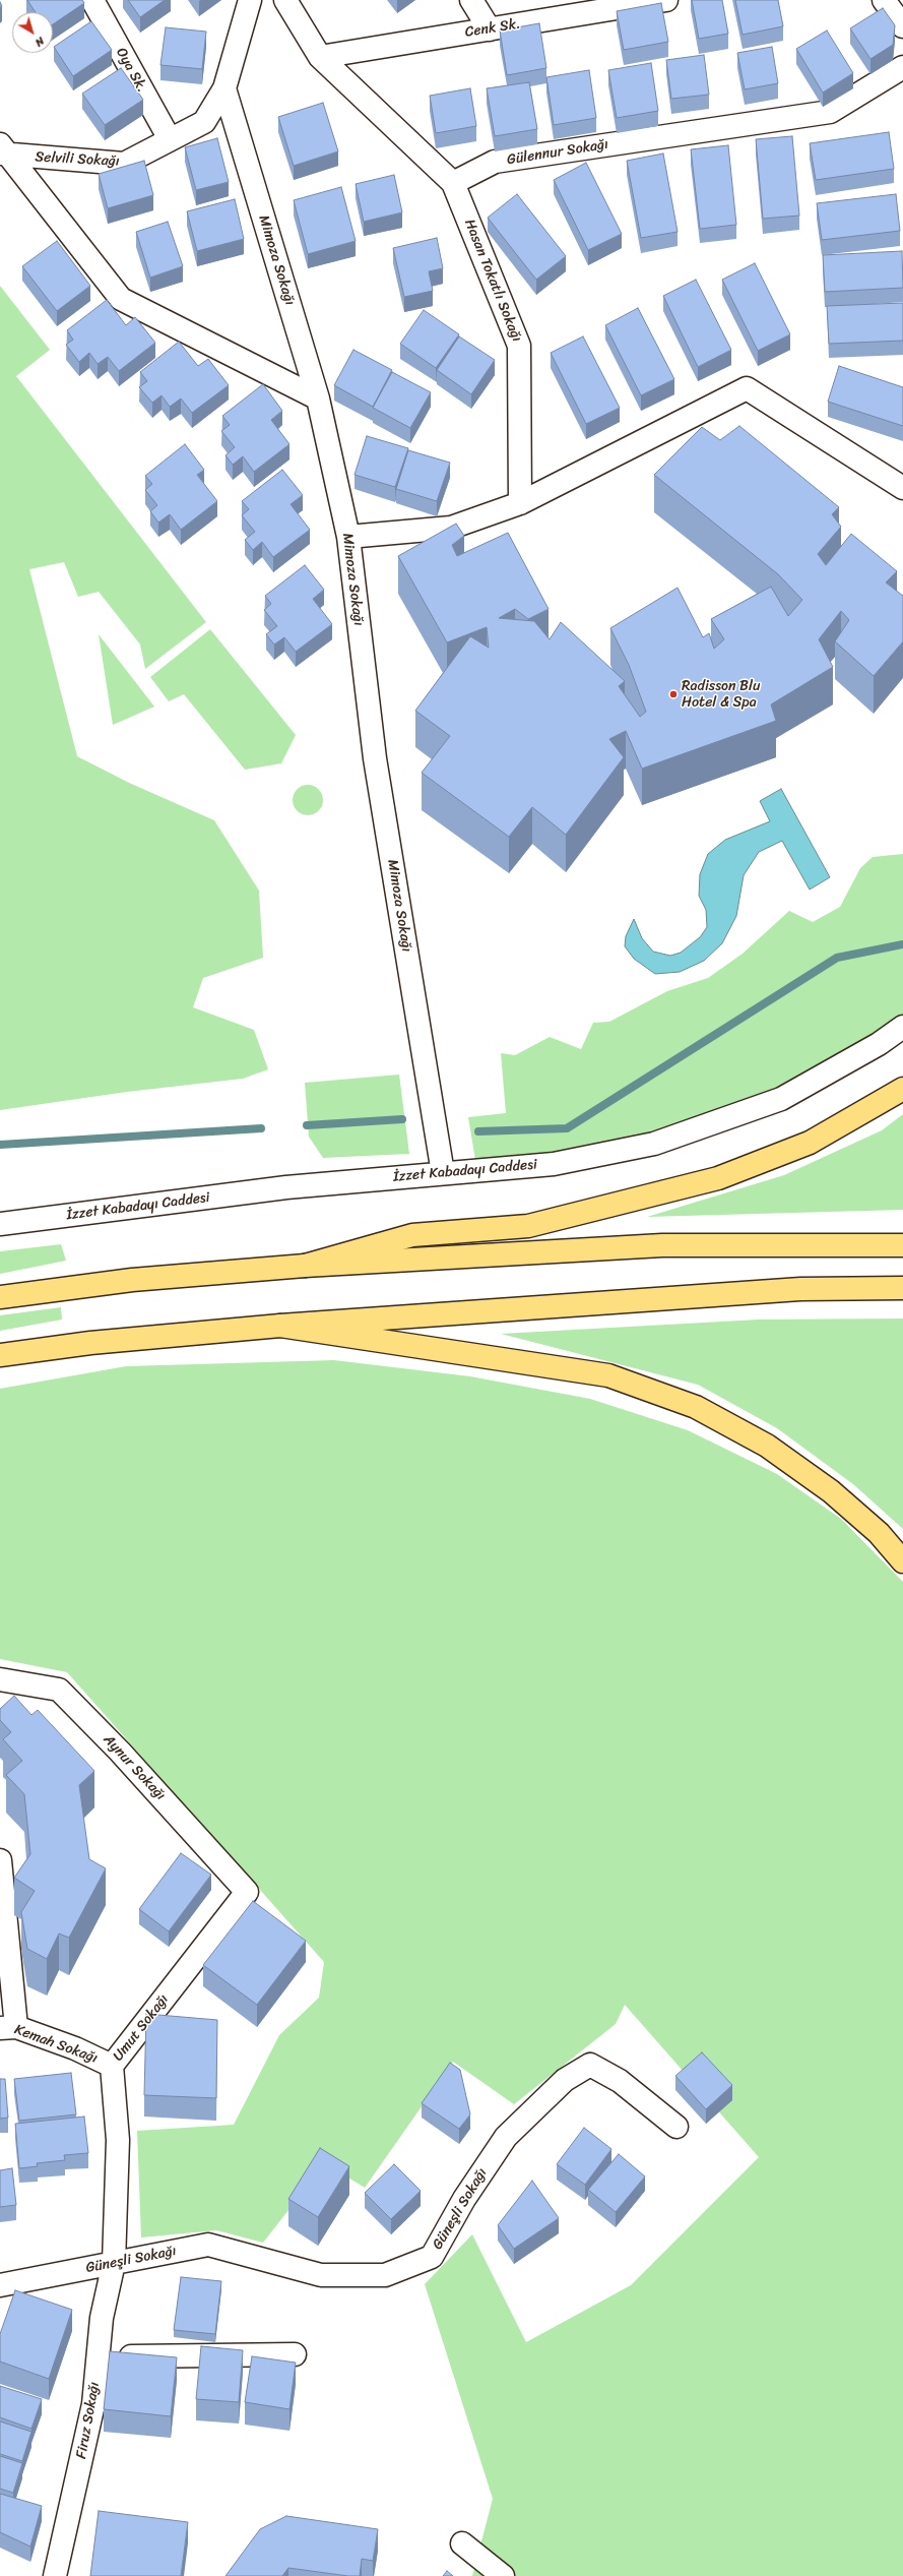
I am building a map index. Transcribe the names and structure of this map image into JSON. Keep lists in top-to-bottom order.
{
  "streets": {
    "street": [
      "Cenk Sk.",
      "Oya Sk.",
      "Gülennur Sokağı",
      "Selvili Sokağı",
      "Mimoza Sokağı",
      "Hasan Tokatlı Sokağı",
      "İzzet Kabadayı Caddesi",
      "Aynur Sokağı",
      "Umut Sokağı",
      "Kemah Sokağı",
      "Güneşli Sokağı",
      "Firuz Sokağı"
    ]
  },
  "crossings": [
    ["Oya Sk.", "Selvili Sokağı"],
    ["Gülennur Sokağı", "Hasan Tokatlı Sokağı"],
    ["Selvili Sokağı", "Mimoza Sokağı"],
    ["Mimoza Sokağı", "İzzet Kabadayı Caddesi"],
    ["Aynur Sokağı", "Umut Sokağı"],
    ["Umut Sokağı", "Kemah Sokağı"],
    ["Umut Sokağı", "Güneşli Sokağı"],
    ["Umut Sokağı", "Firuz Sokağı"],
    ["Güneşli Sokağı", "Firuz Sokağı"]
  ],
  "places": ["Radisson Blu Hotel & Spa"],
  "north": "bottom right"
}
